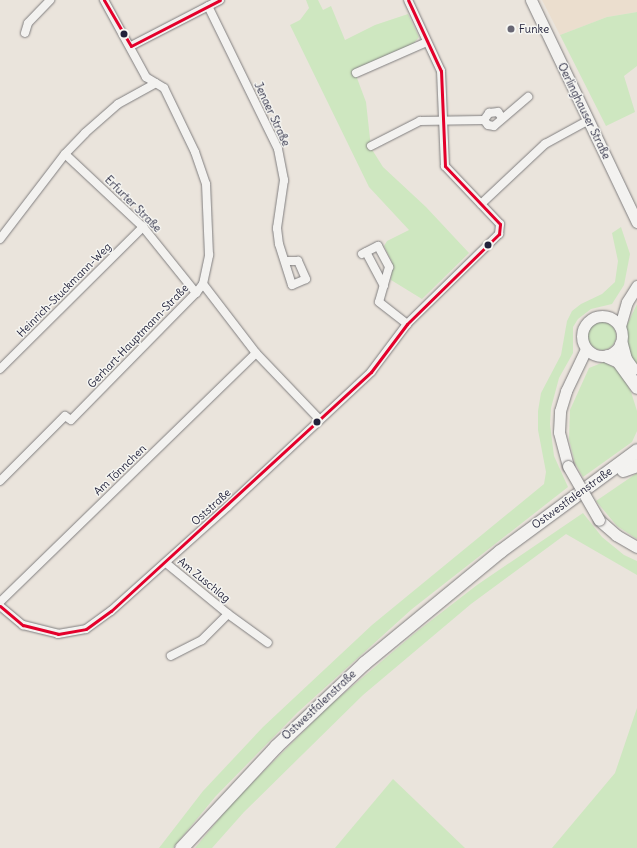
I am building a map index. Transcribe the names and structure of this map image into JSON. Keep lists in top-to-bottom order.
{
  "streets": {
    "main road": ["Oerlinghauser Straße", "Ostwestfalenstraße"],
    "street": [
      "Jenaer Straße",
      "Erfurter Straße",
      "Heinrich-Stuckmann-Weg",
      "Gerhart-Hauptmann-Straße",
      "Am Tönnchen",
      "Oststraße",
      "Am Zuschlag"
    ]
  },
  "crossings": [
    ["Erfurter Straße", "Heinrich-Stuckmann-Weg"],
    ["Erfurter Straße", "Gerhart-Hauptmann-Straße"],
    ["Oststraße", "Am Zuschlag"]
  ],
  "places": ["Funke"]
}
